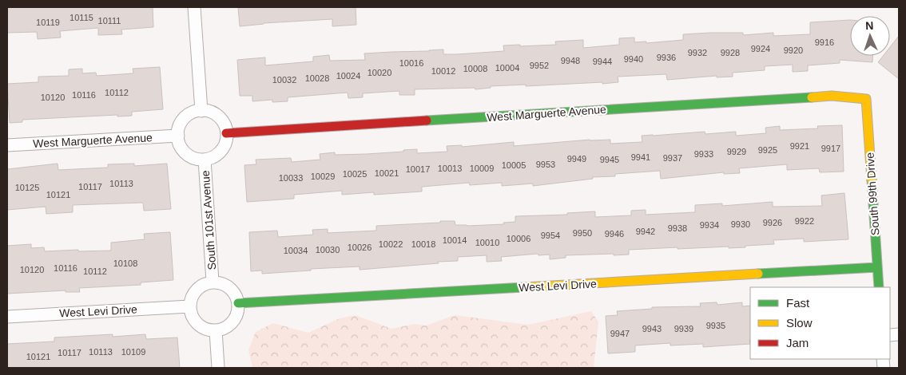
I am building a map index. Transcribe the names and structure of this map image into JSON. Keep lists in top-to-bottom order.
{
  "streets": {
    "street": [
      "West Marguerte Avenue",
      "South 99th Drive",
      "South 101st Avenue",
      "West Levi Drive"
    ]
  },
  "crossings": [
    ["West Marguerte Avenue", "South 99th Drive"],
    ["West Marguerte Avenue", "South 101st Avenue"],
    ["South 99th Drive", "West Levi Drive"],
    ["South 101st Avenue", "West Levi Drive"]
  ],
  "house_numbers": [
    "10115",
    "10111",
    "10119",
    "9916",
    "9924",
    "9920",
    "9932",
    "9928",
    "9936",
    "9940",
    "9948",
    "9944",
    "10016",
    "9952",
    "10004",
    "10008",
    "10012",
    "10020",
    "10024",
    "10028",
    "10032",
    "10112",
    "10116",
    "10120",
    "9921",
    "9917",
    "9925",
    "9929",
    "9933",
    "9941",
    "9937",
    "9949",
    "9945",
    "9953",
    "10005",
    "10013",
    "10009",
    "10017",
    "10021",
    "10025",
    "10029",
    "10033",
    "10113",
    "10117",
    "10125",
    "10121",
    "9922",
    "9926",
    "9930",
    "9934",
    "9938",
    "9942",
    "9950",
    "9946",
    "9954",
    "10006",
    "10014",
    "10010",
    "10022",
    "10018",
    "10026",
    "10030",
    "10034",
    "10108",
    "10116",
    "10120",
    "10112",
    "9935",
    "9943",
    "9939",
    "9947",
    "10113",
    "10109",
    "10117",
    "10121"
  ],
  "legend": ["Fast", "Slow", "Jam"],
  "north": "top"
}
